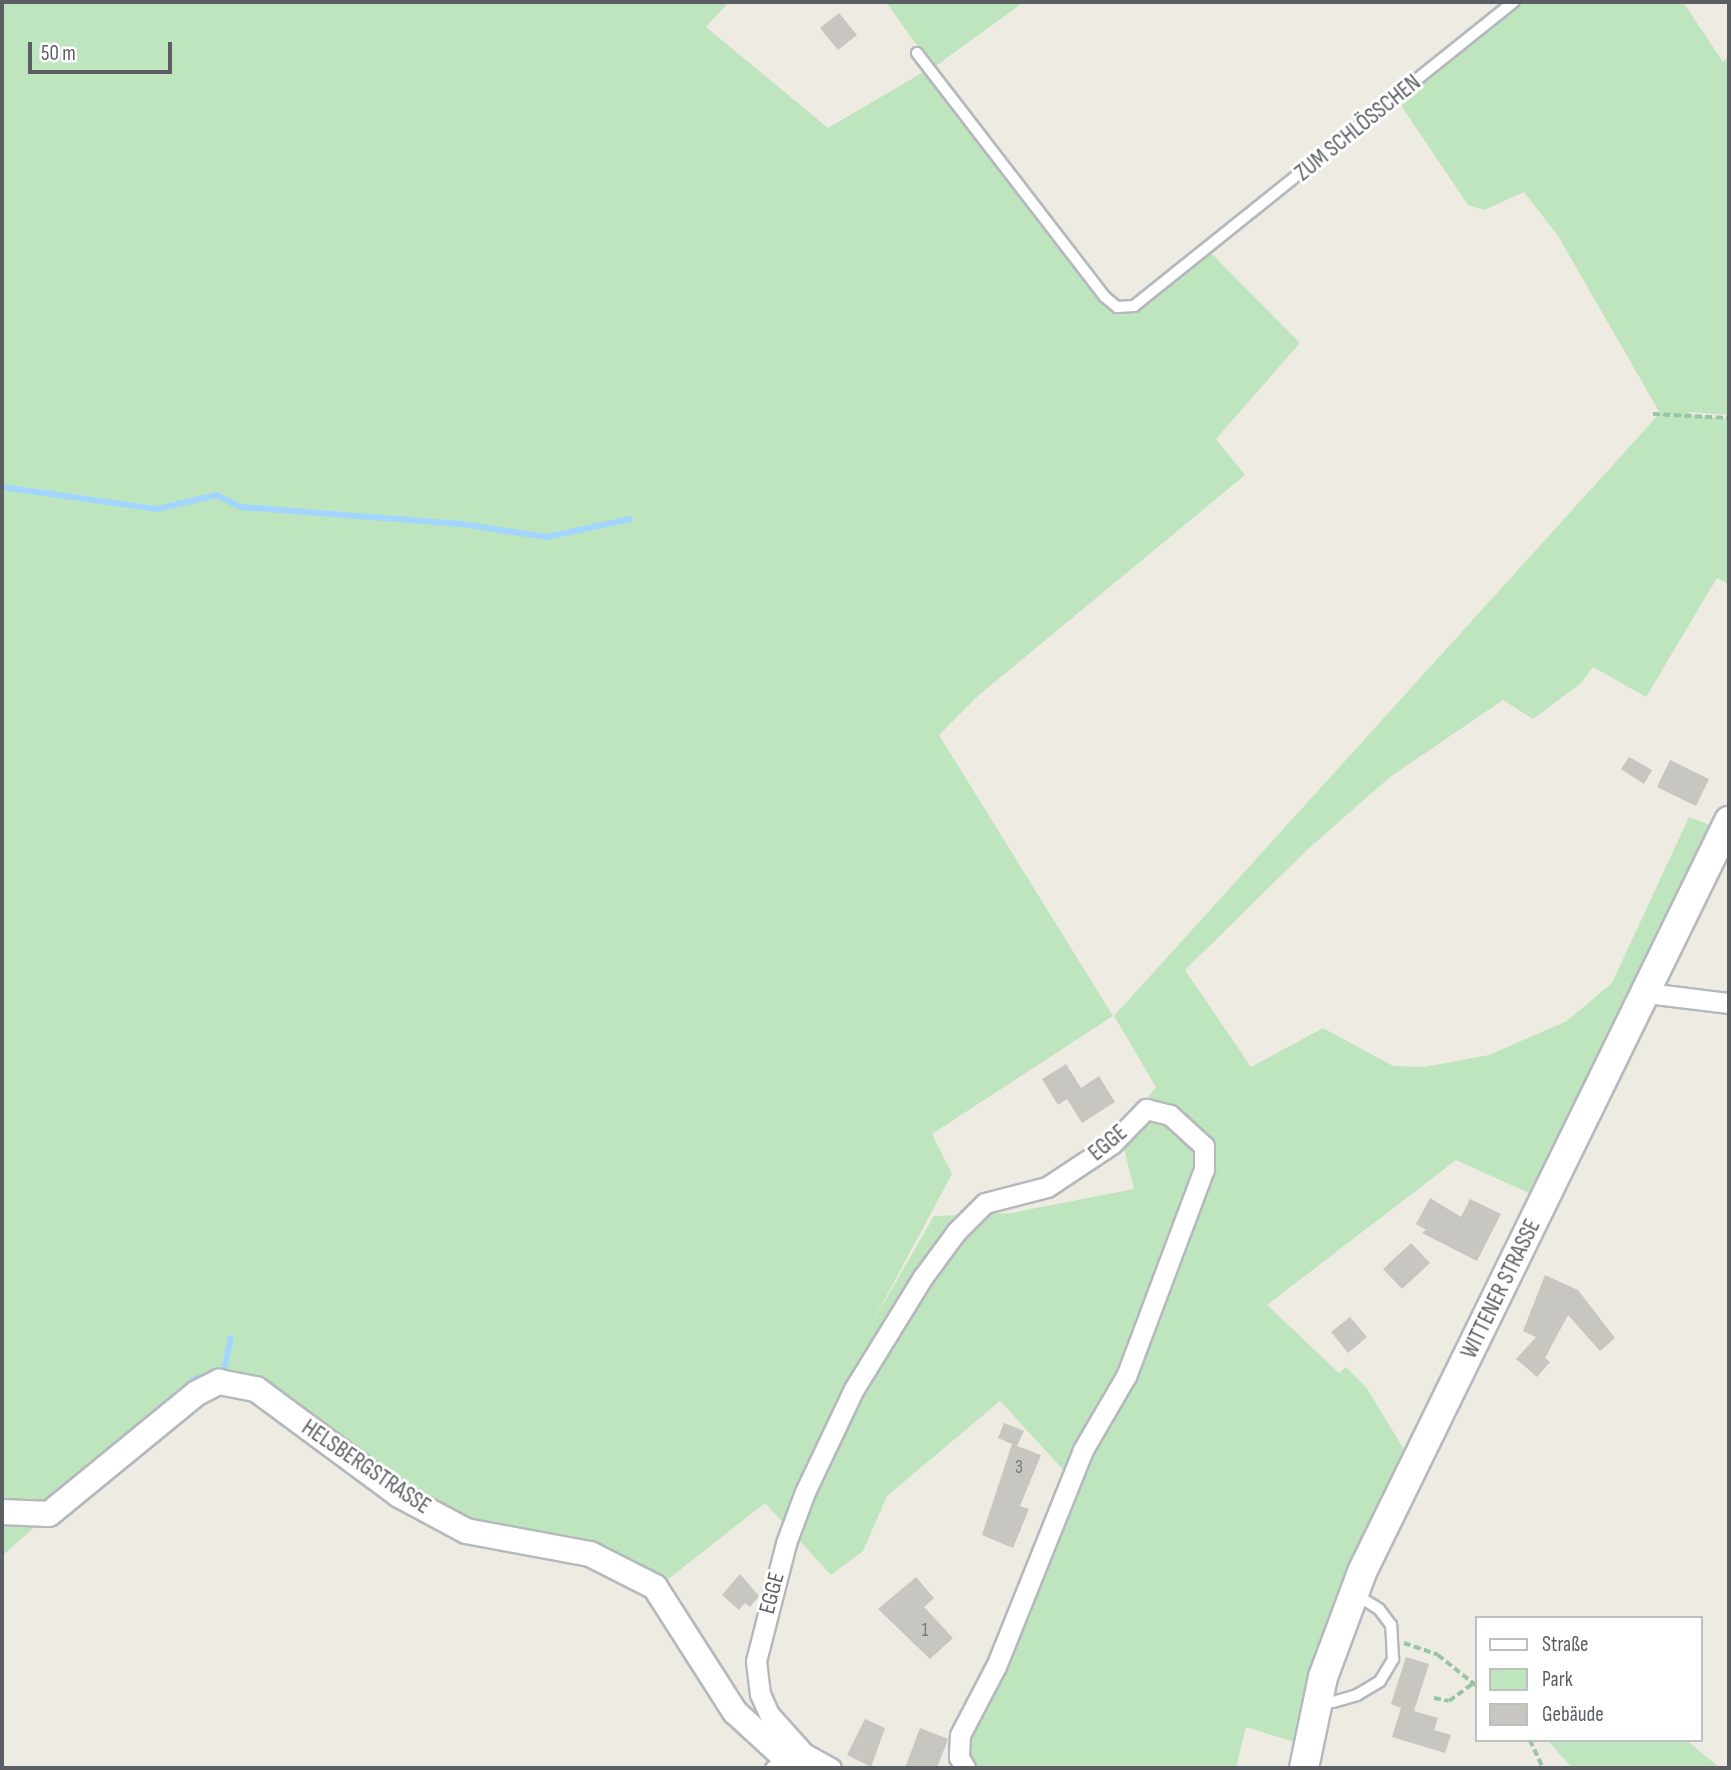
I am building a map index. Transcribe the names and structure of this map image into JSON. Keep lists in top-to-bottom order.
{
  "streets": {
    "main road": ["WITTENER STRASSE"],
    "street": ["EGGE", "HELSBERGSTRASSE"],
    "lane": ["ZUM SCHLÖSSCHEN"]
  },
  "house_numbers": ["3", "1"],
  "legend": ["Straße", "Park", "Gebäude"],
  "scale_bar": "50 m"
}
